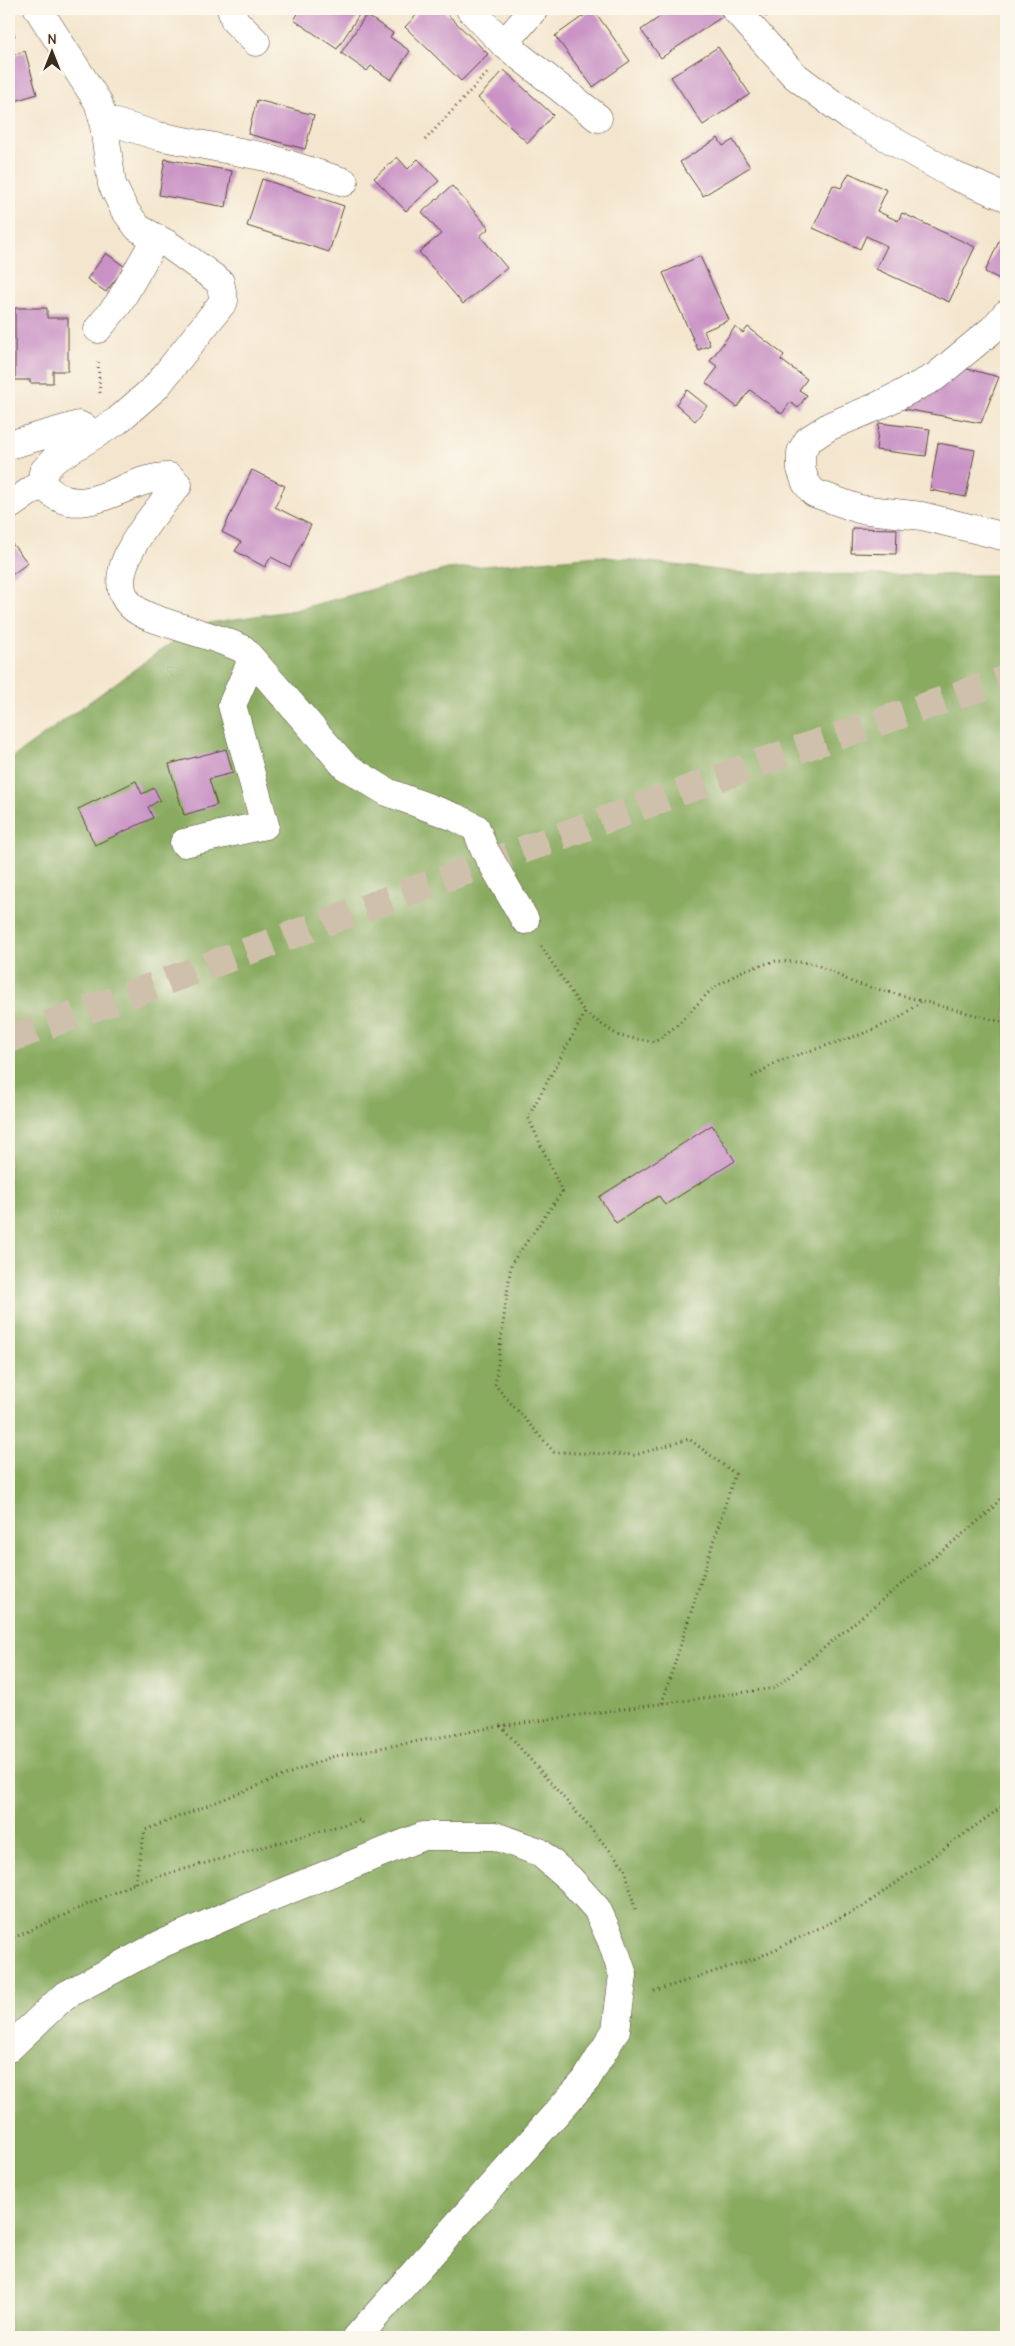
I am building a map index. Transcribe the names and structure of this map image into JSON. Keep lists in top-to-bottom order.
{
  "north": "top"
}
